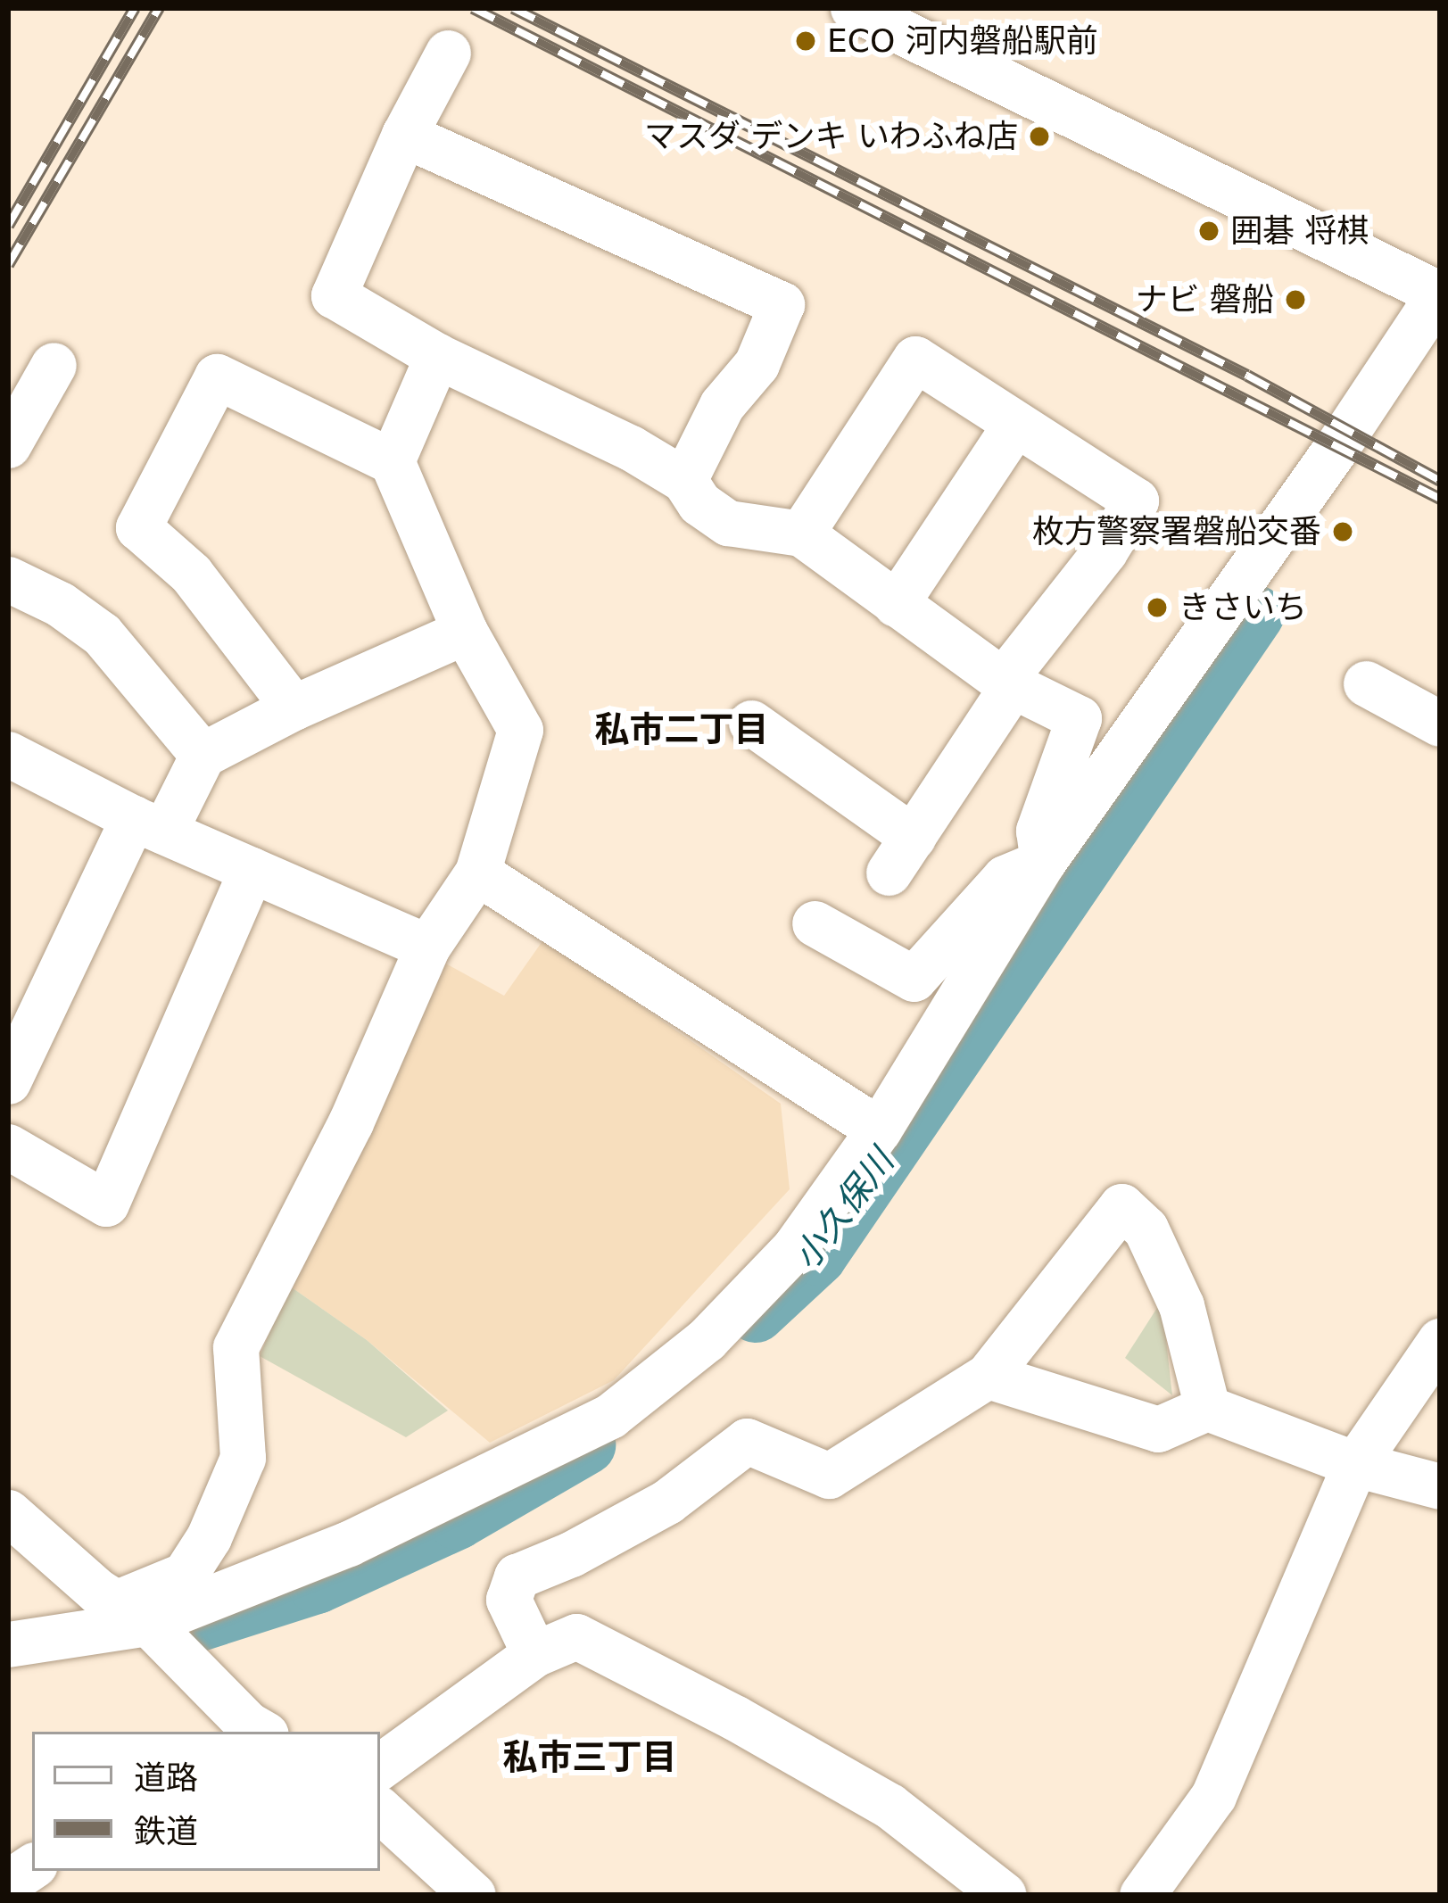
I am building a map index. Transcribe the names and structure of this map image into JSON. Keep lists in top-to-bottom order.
{
  "districts": ["私市二丁目", "私市三丁目"],
  "water": ["小久保川"],
  "places": [
    "ECO 河内磐船駅前",
    "マスダ デンキ いわふね店",
    "囲碁 将棋",
    "ナビ 磐船",
    "枚方警察署磐船交番",
    "きさいち"
  ],
  "legend": ["道路", "鉄道"]
}
